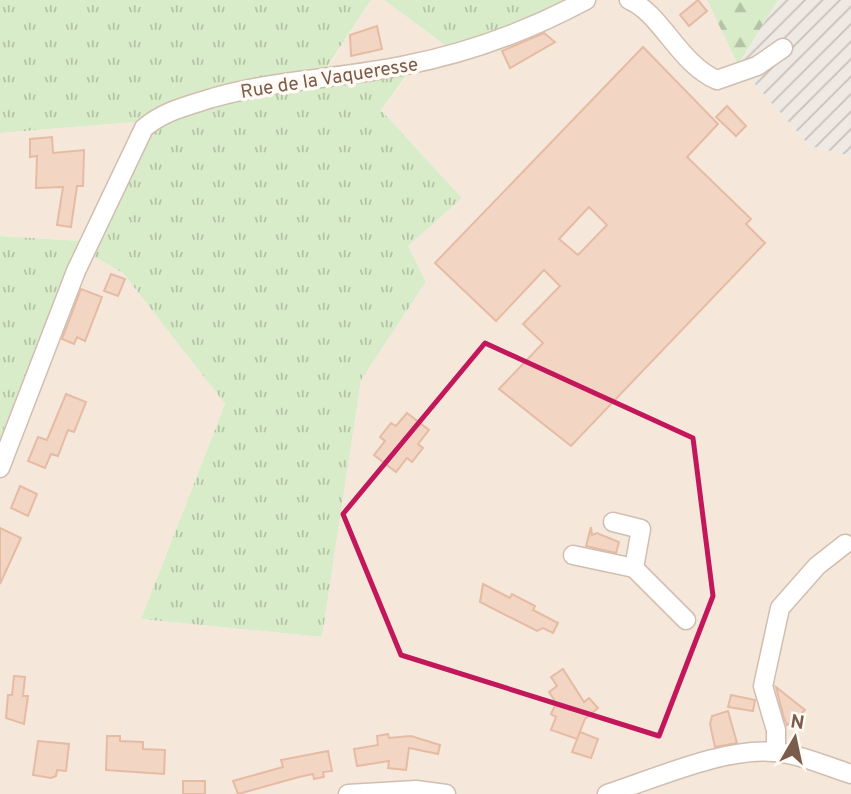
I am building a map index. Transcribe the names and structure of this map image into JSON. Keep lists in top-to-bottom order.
{
  "streets": {
    "street": ["Rue de la Vaqueresse"]
  },
  "north": "top"
}
